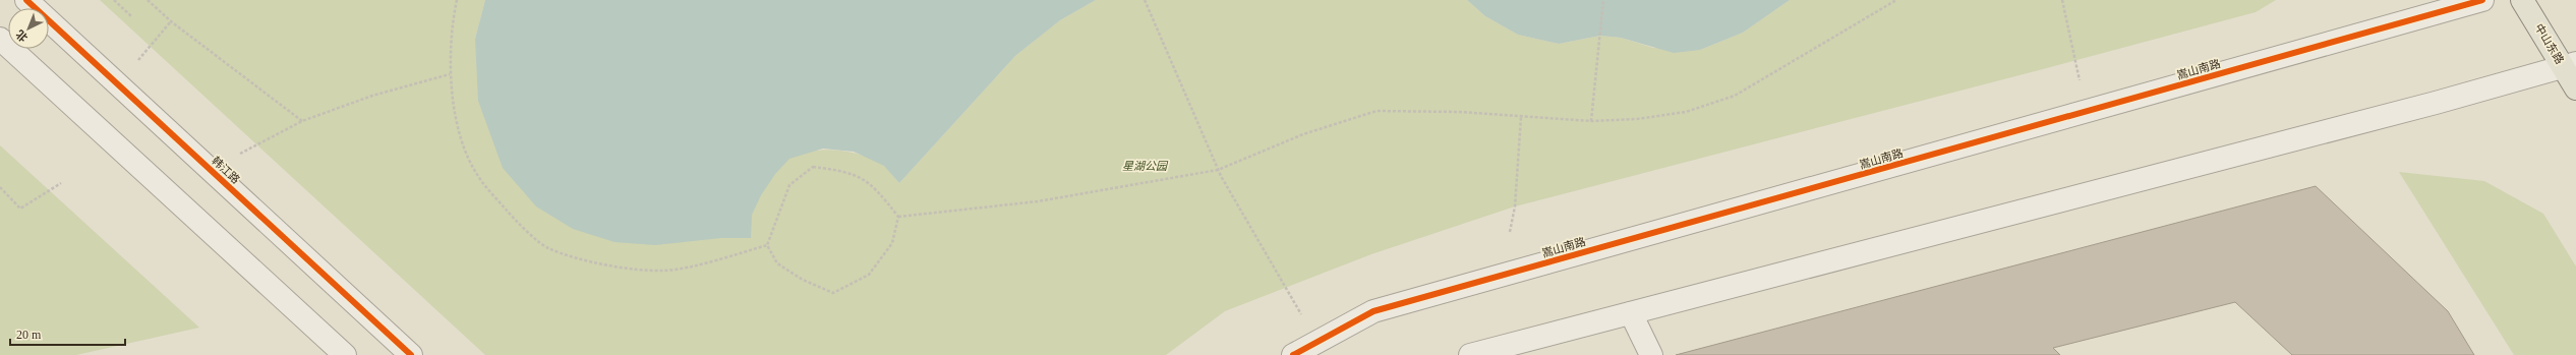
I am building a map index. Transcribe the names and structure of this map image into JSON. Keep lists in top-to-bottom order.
{
  "streets": {
    "main road": ["中山东路"],
    "street": ["嵩山南路", "韩江路"]
  },
  "parks": ["星湖公园"],
  "scale_bar": "20 m",
  "north": "bottom left"
}
